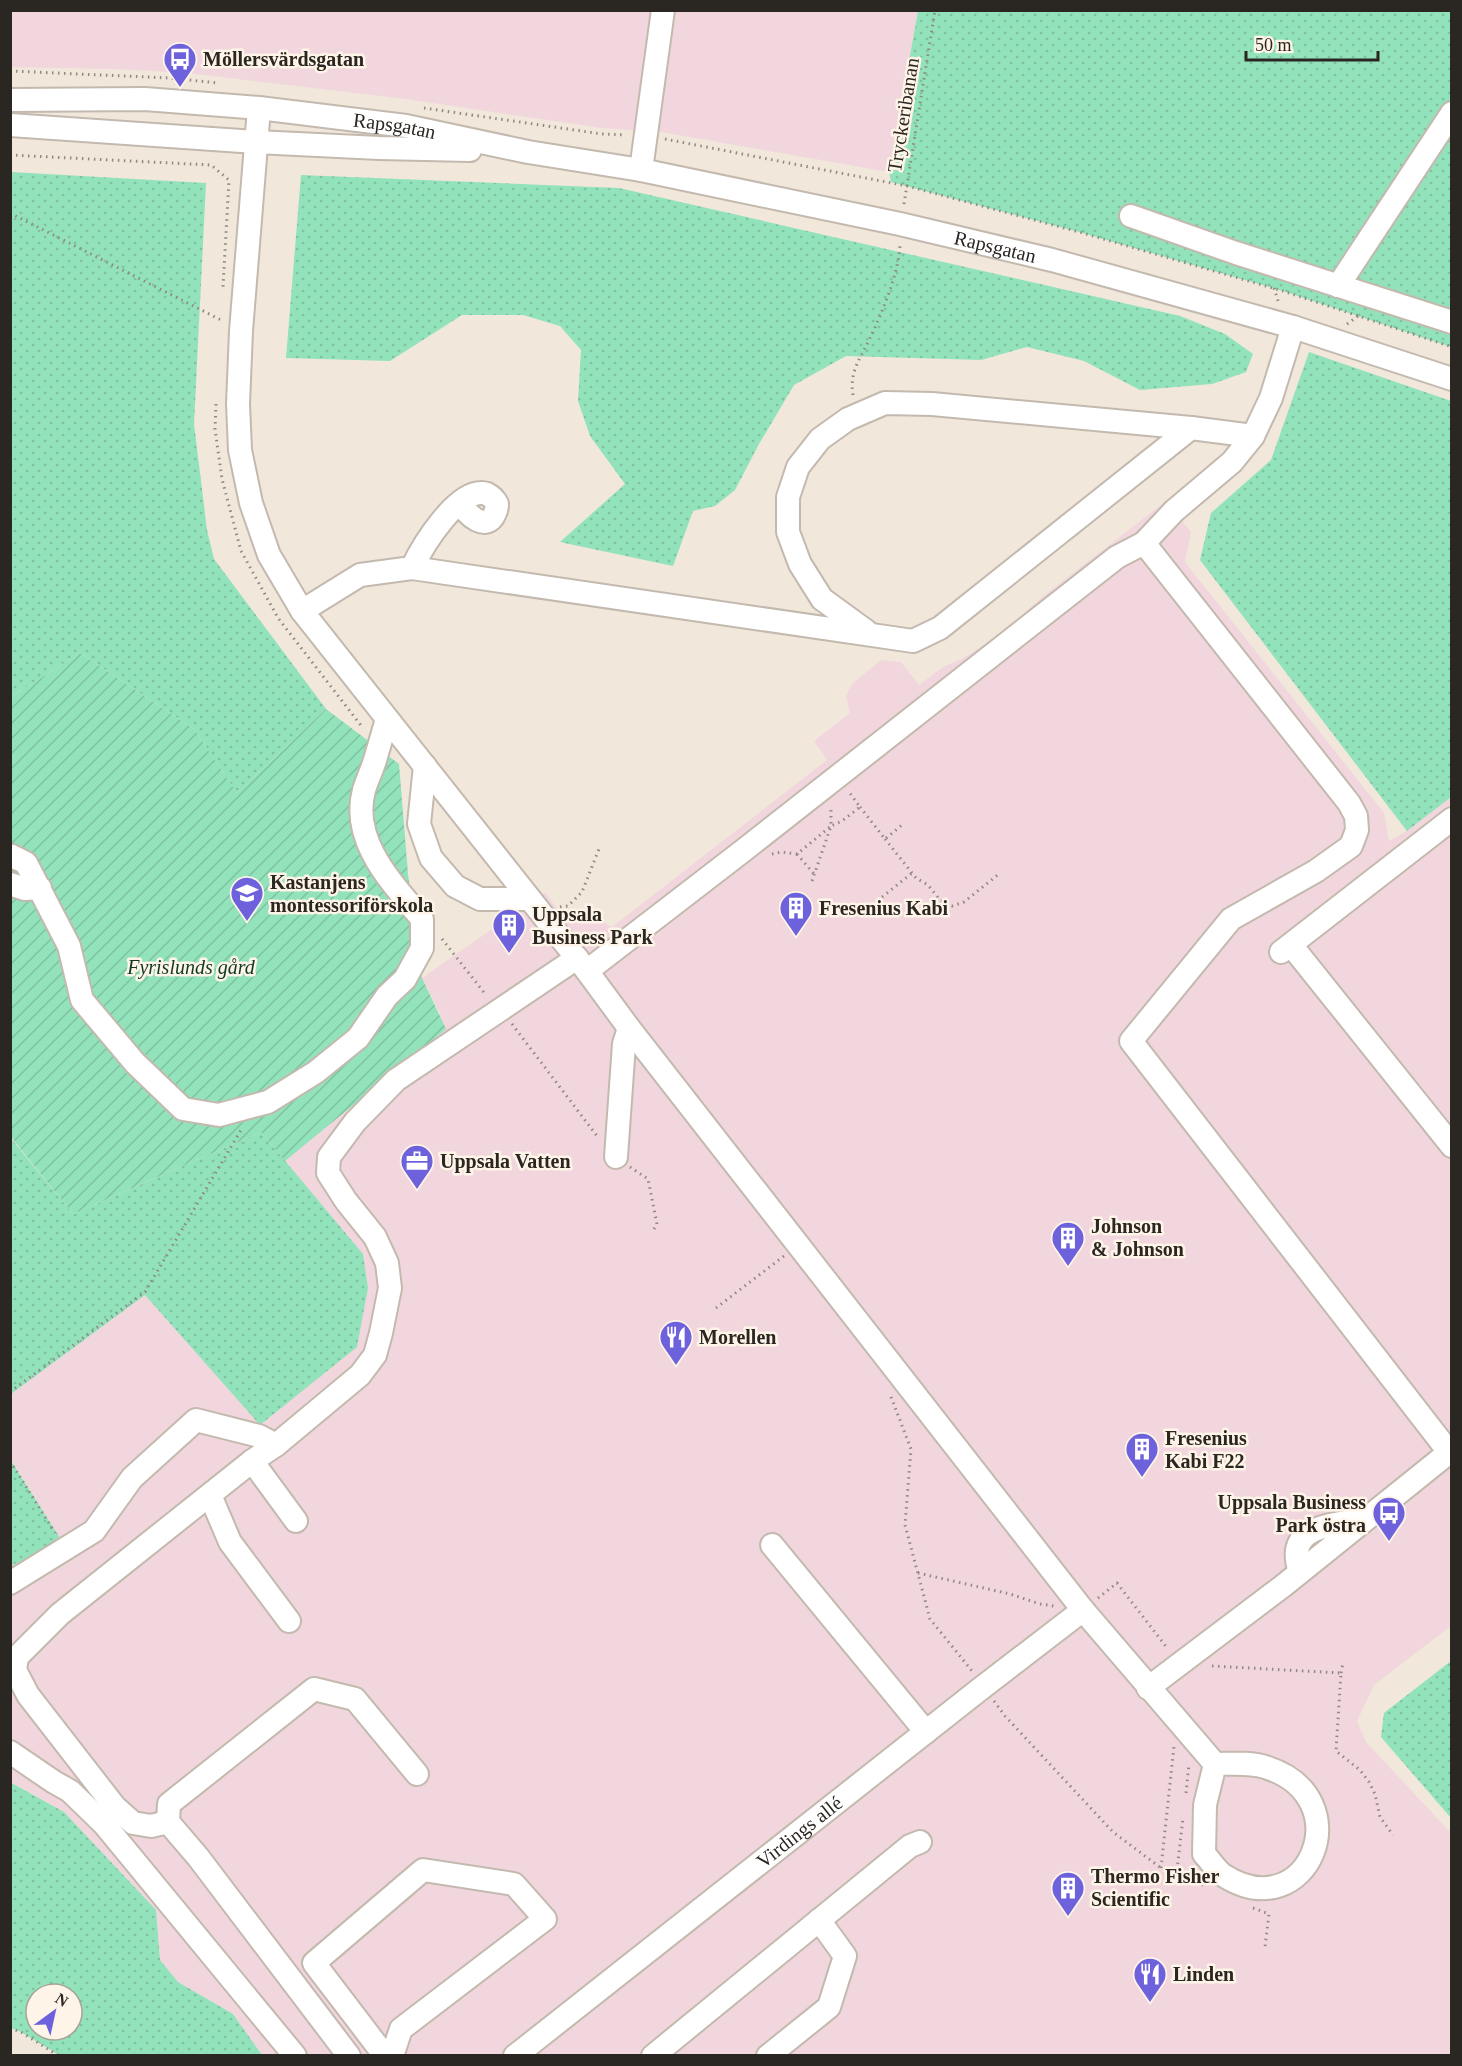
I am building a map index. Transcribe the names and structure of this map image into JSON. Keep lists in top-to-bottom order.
{
  "streets": {
    "street": ["Rapsgatan", "Virdings allé"],
    "path": ["Tryckeribanan"]
  },
  "crossings": [
    ["Tryckeribanan", "Rapsgatan"]
  ],
  "parks": ["Fyrislunds gård"],
  "places": {
    "bus stop": ["Möllersvärdsgatan", "Uppsala Business Park östra"],
    "school or university": ["Kastanjens montessoriförskola"],
    "building": [
      "Fresenius Kabi",
      "Uppsala Business Park",
      "Johnson & Johnson",
      "Fresenius Kabi F22",
      "Thermo Fisher Scientific"
    ],
    "office": ["Uppsala Vatten"],
    "restaurant": ["Morellen", "Linden"]
  },
  "scale_bar": "50 m",
  "north": "top right"
}
